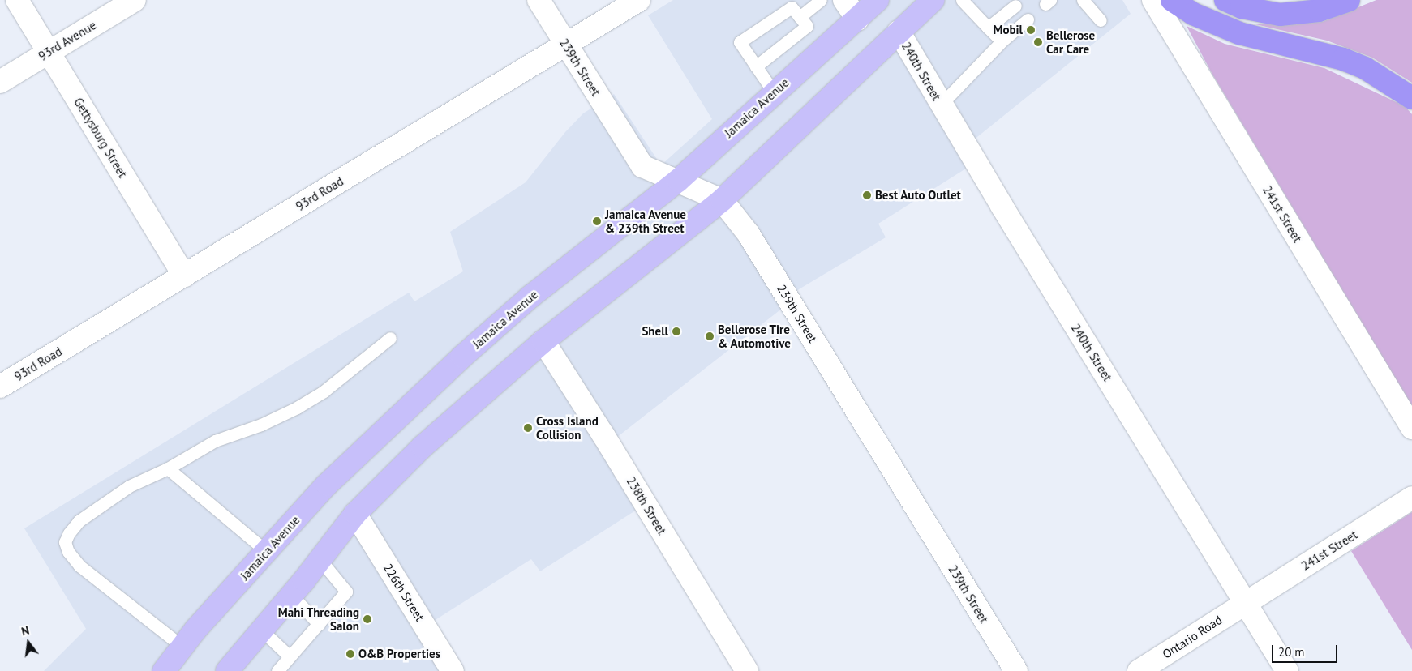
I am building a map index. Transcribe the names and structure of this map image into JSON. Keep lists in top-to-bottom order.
{
  "streets": {
    "main road": ["Jamaica Avenue"],
    "street": [
      "93rd Avenue",
      "239th Street",
      "240th Street",
      "Gettysburg Street",
      "93rd Road",
      "241st Street",
      "238th Street",
      "226th Street",
      "Ontario Road"
    ]
  },
  "crossings": [
    ["93rd Avenue", "Gettysburg Street"],
    ["239th Street", "Jamaica Avenue"],
    ["239th Street", "93rd Road"],
    ["240th Street", "241st Street"],
    ["240th Street", "Ontario Road"],
    ["Gettysburg Street", "93rd Road"],
    ["241st Street", "Ontario Road"]
  ],
  "places": [
    "Mobil",
    "Bellerose Car Care",
    "Best Auto Outlet",
    "Jamaica Avenue & 239th Street",
    "Shell",
    "Bellerose Tire & Automotive",
    "Cross Island Collision",
    "Mahi Threading Salon",
    "O&B Properties"
  ],
  "scale_bar": "20 m",
  "north": "top"
}
